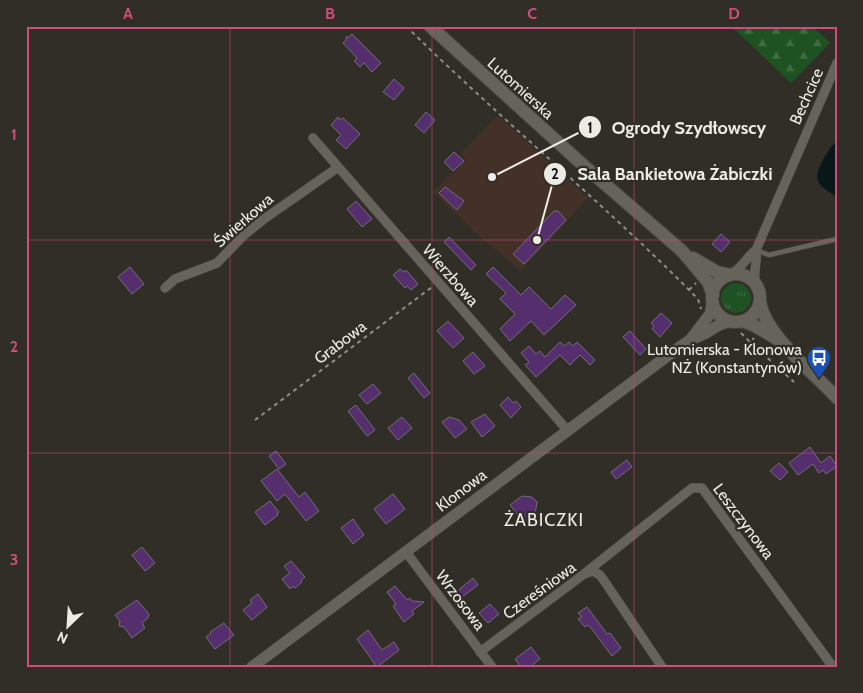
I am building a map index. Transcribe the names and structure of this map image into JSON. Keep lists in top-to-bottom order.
{
  "streets": {
    "main road": ["Lutomierska"],
    "street": [
      "Bechcice",
      "Świerkowa",
      "Wierzbowa",
      "Klonowa",
      "Leszczynowa",
      "Czereśniowa",
      "Wrzosowa"
    ],
    "path": ["Grabowa"]
  },
  "crossings": [
    ["Lutomierska", "Bechcice"],
    ["Lutomierska", "Klonowa"],
    ["Bechcice", "Klonowa"],
    ["Świerkowa", "Wierzbowa"],
    ["Wierzbowa", "Grabowa"],
    ["Wierzbowa", "Klonowa"],
    ["Klonowa", "Wrzosowa"],
    ["Leszczynowa", "Czereśniowa"],
    ["Czereśniowa", "Wrzosowa"]
  ],
  "districts": ["ŻABICZKI"],
  "places": {
    "other": ["Ogrody Szydłowscy", "Sala Bankietowa Żabiczki"],
    "bus stop": ["Lutomierska - Klonowa NŻ (Konstantynów)"]
  },
  "north": "bottom left",
  "grid": {
    "columns": [
      "A",
      "B",
      "C",
      "D"
    ],
    "rows": ["1", "2", "3"]
  }
}
